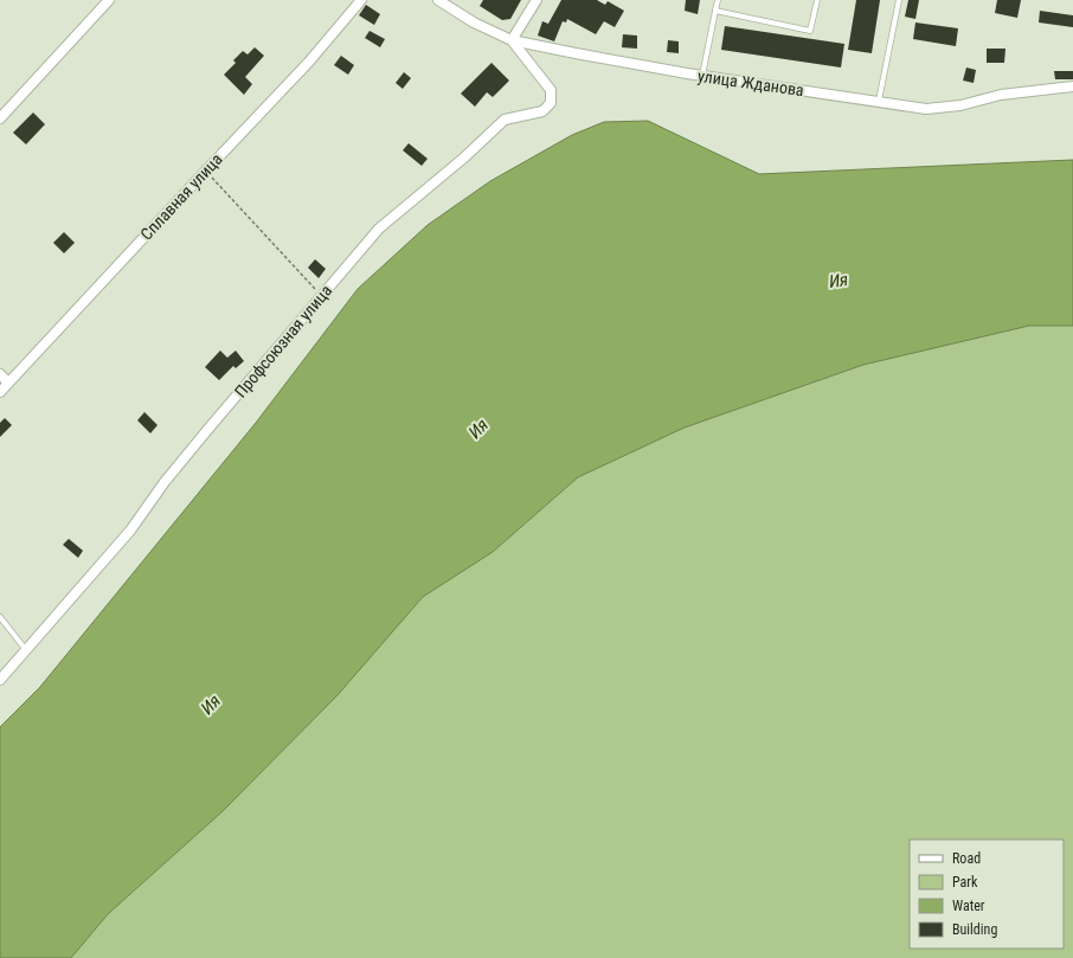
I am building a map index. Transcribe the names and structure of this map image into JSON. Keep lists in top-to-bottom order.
{
  "streets": {
    "street": ["улица Жданова", "Сплавная улица", "Профсоюзная улица"]
  },
  "crossings": [
    ["улица Жданова", "Профсоюзная улица"]
  ],
  "water": ["Ия"],
  "legend": [
    "Road",
    "Park",
    "Water",
    "Building"
  ]
}
